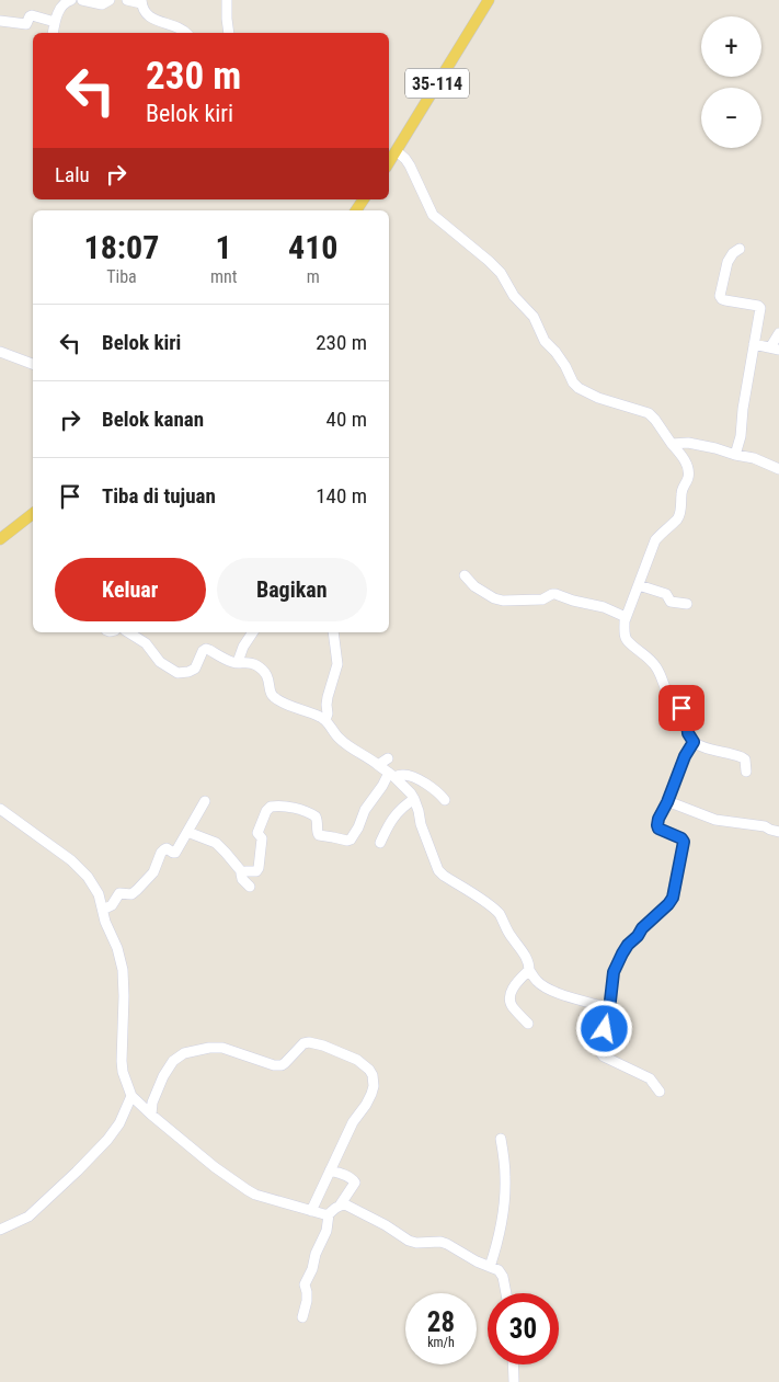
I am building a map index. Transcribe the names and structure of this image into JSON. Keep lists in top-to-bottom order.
{
  "streets": {
    "main road": ["35-114"]
  },
  "page": {
    "map_buttons": ["+", "−"],
    "turn": ["230 m", "Belok kiri"],
    "then": "Lalu",
    "eta": [
      "18:07",
      "Tiba",
      "1",
      "mnt",
      "410",
      "m"
    ],
    "list": [
      {
        "name": "Belok kiri",
        "value": "230 m"
      },
      {
        "name": "Belok kanan",
        "value": "40 m"
      },
      {
        "name": "Tiba di tujuan",
        "value": "140 m"
      }
    ],
    "buttons": ["Keluar", "Bagikan"],
    "speed": "28 km/h",
    "limit": "30"
  }
}
